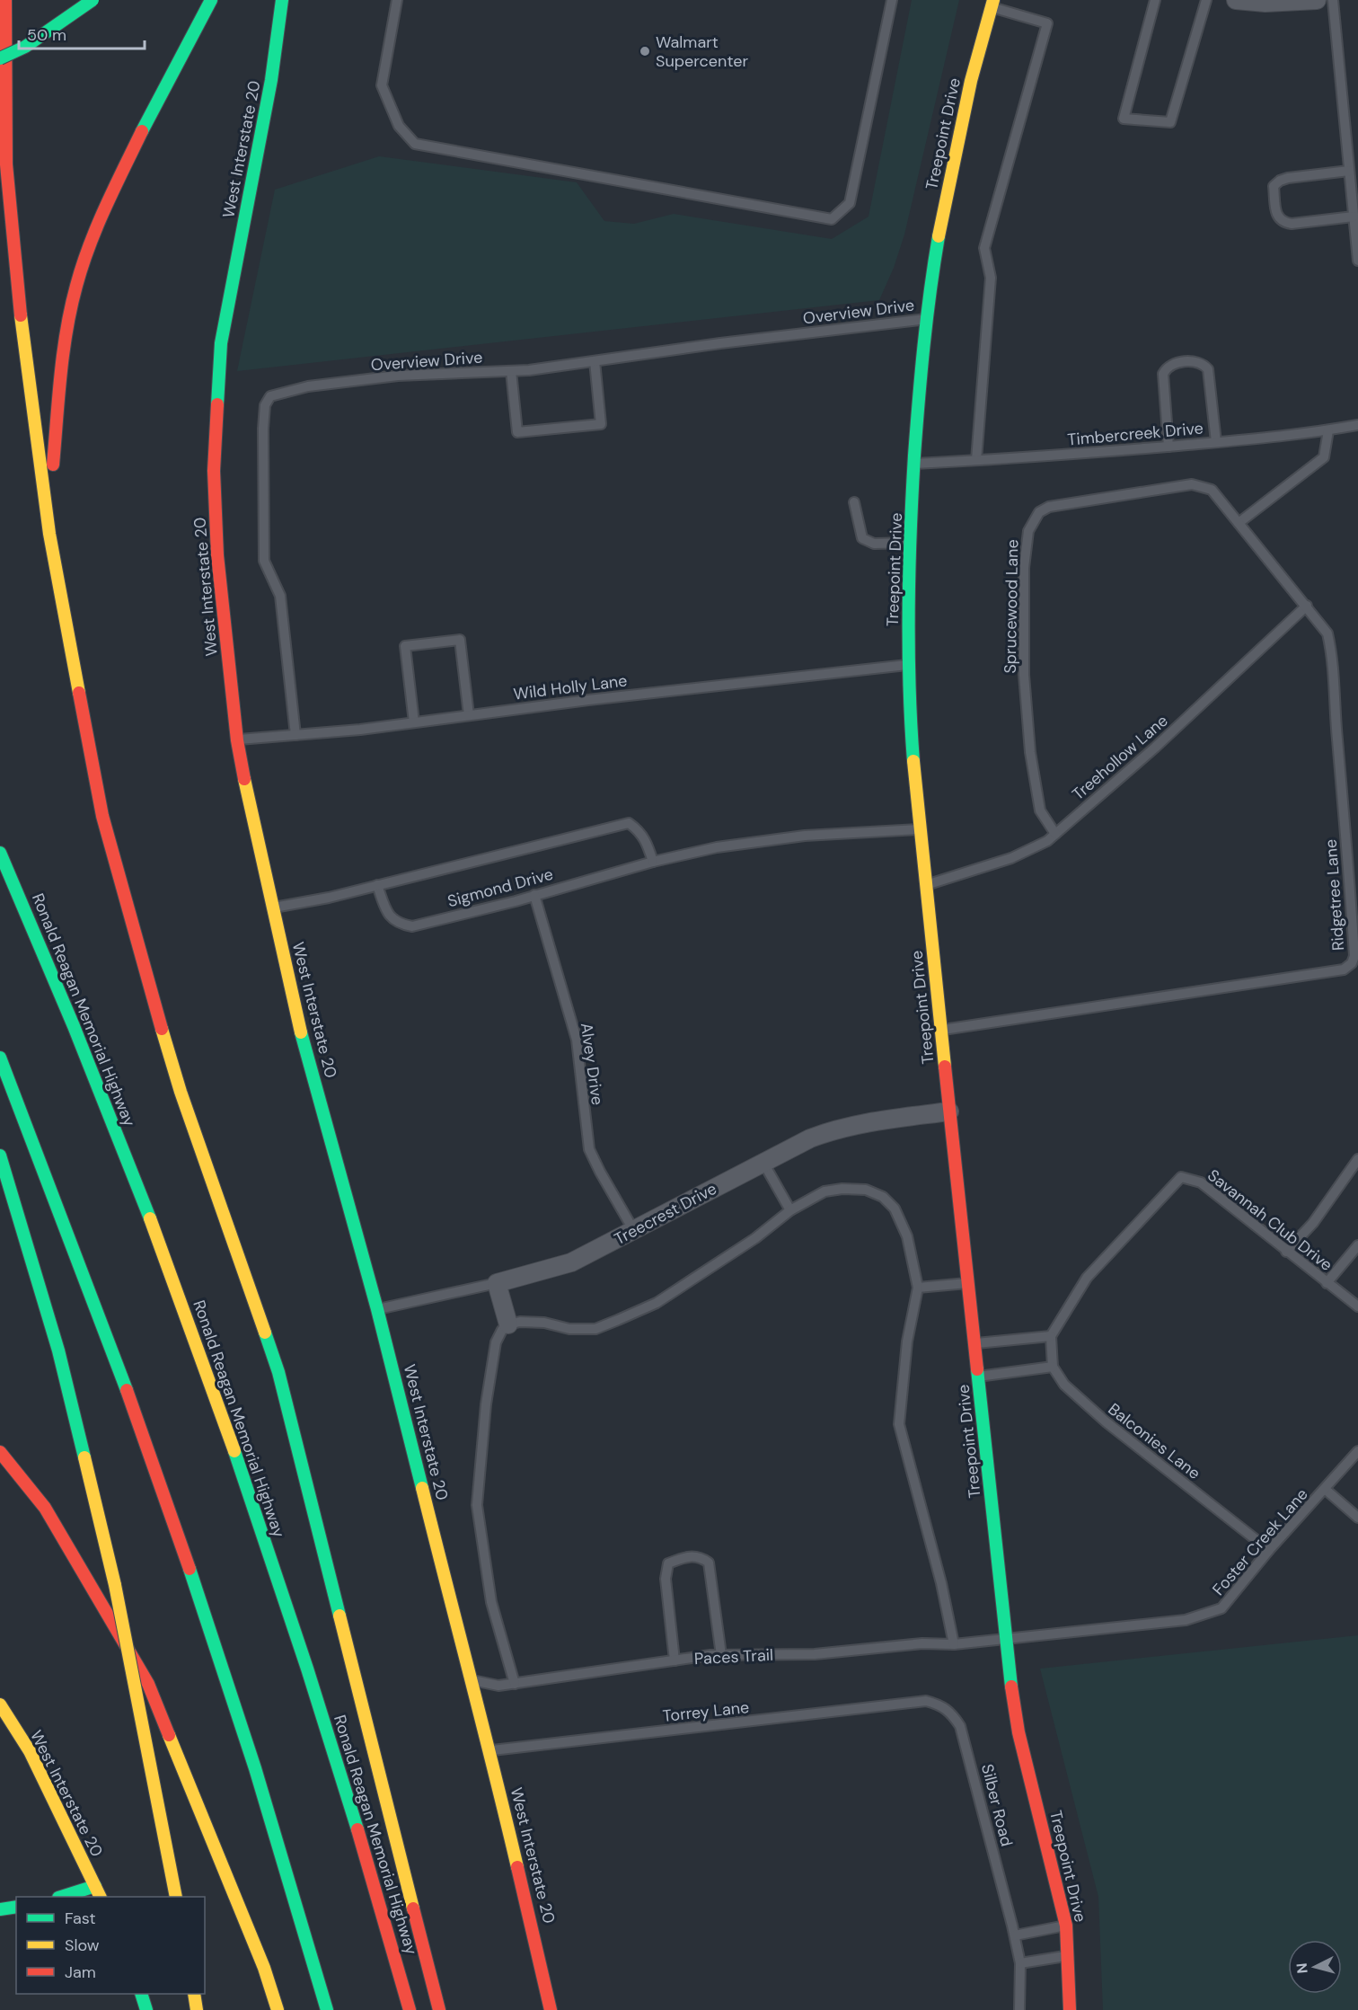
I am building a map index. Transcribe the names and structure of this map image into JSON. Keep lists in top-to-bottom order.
{
  "streets": {
    "main road": ["Treepoint Drive", "West Interstate 20", "Ronald Reagan Memorial Highway"],
    "street": ["Treecrest Drive"],
    "lane": [
      "Overview Drive",
      "Timbercreek Drive",
      "Sprucewood Lane",
      "Wild Holly Lane",
      "Treehollow Lane",
      "Sigmond Drive",
      "Ridgetree Lane",
      "Alvey Drive",
      "Savannah Club Drive",
      "Balconies Lane",
      "Foster Creek Lane",
      "Paces Trail",
      "Torrey Lane",
      "Silber Road"
    ]
  },
  "crossings": [
    ["Treepoint Drive", "Overview Drive"],
    ["Treepoint Drive", "Timbercreek Drive"],
    ["Treepoint Drive", "Wild Holly Lane"],
    ["Treepoint Drive", "Treehollow Lane"],
    ["Treepoint Drive", "Sigmond Drive"],
    ["Treepoint Drive", "Ridgetree Lane"],
    ["Treepoint Drive", "Treecrest Drive"],
    ["Treepoint Drive", "Foster Creek Lane"],
    ["Treepoint Drive", "Paces Trail"],
    ["West Interstate 20", "Wild Holly Lane"],
    ["West Interstate 20", "Sigmond Drive"],
    ["West Interstate 20", "Treecrest Drive"],
    ["West Interstate 20", "Paces Trail"],
    ["West Interstate 20", "Torrey Lane"],
    ["Overview Drive", "Wild Holly Lane"],
    ["Sprucewood Lane", "Treehollow Lane"],
    ["Sprucewood Lane", "Ridgetree Lane"],
    ["Treehollow Lane", "Ridgetree Lane"],
    ["Sigmond Drive", "Alvey Drive"],
    ["Alvey Drive", "Treecrest Drive"],
    ["Balconies Lane", "Foster Creek Lane"],
    ["Foster Creek Lane", "Paces Trail"],
    ["Torrey Lane", "Silber Road"]
  ],
  "places": ["Walmart Supercenter"],
  "legend": ["Fast", "Slow", "Jam"],
  "scale_bar": "50 m",
  "north": "left"
}
